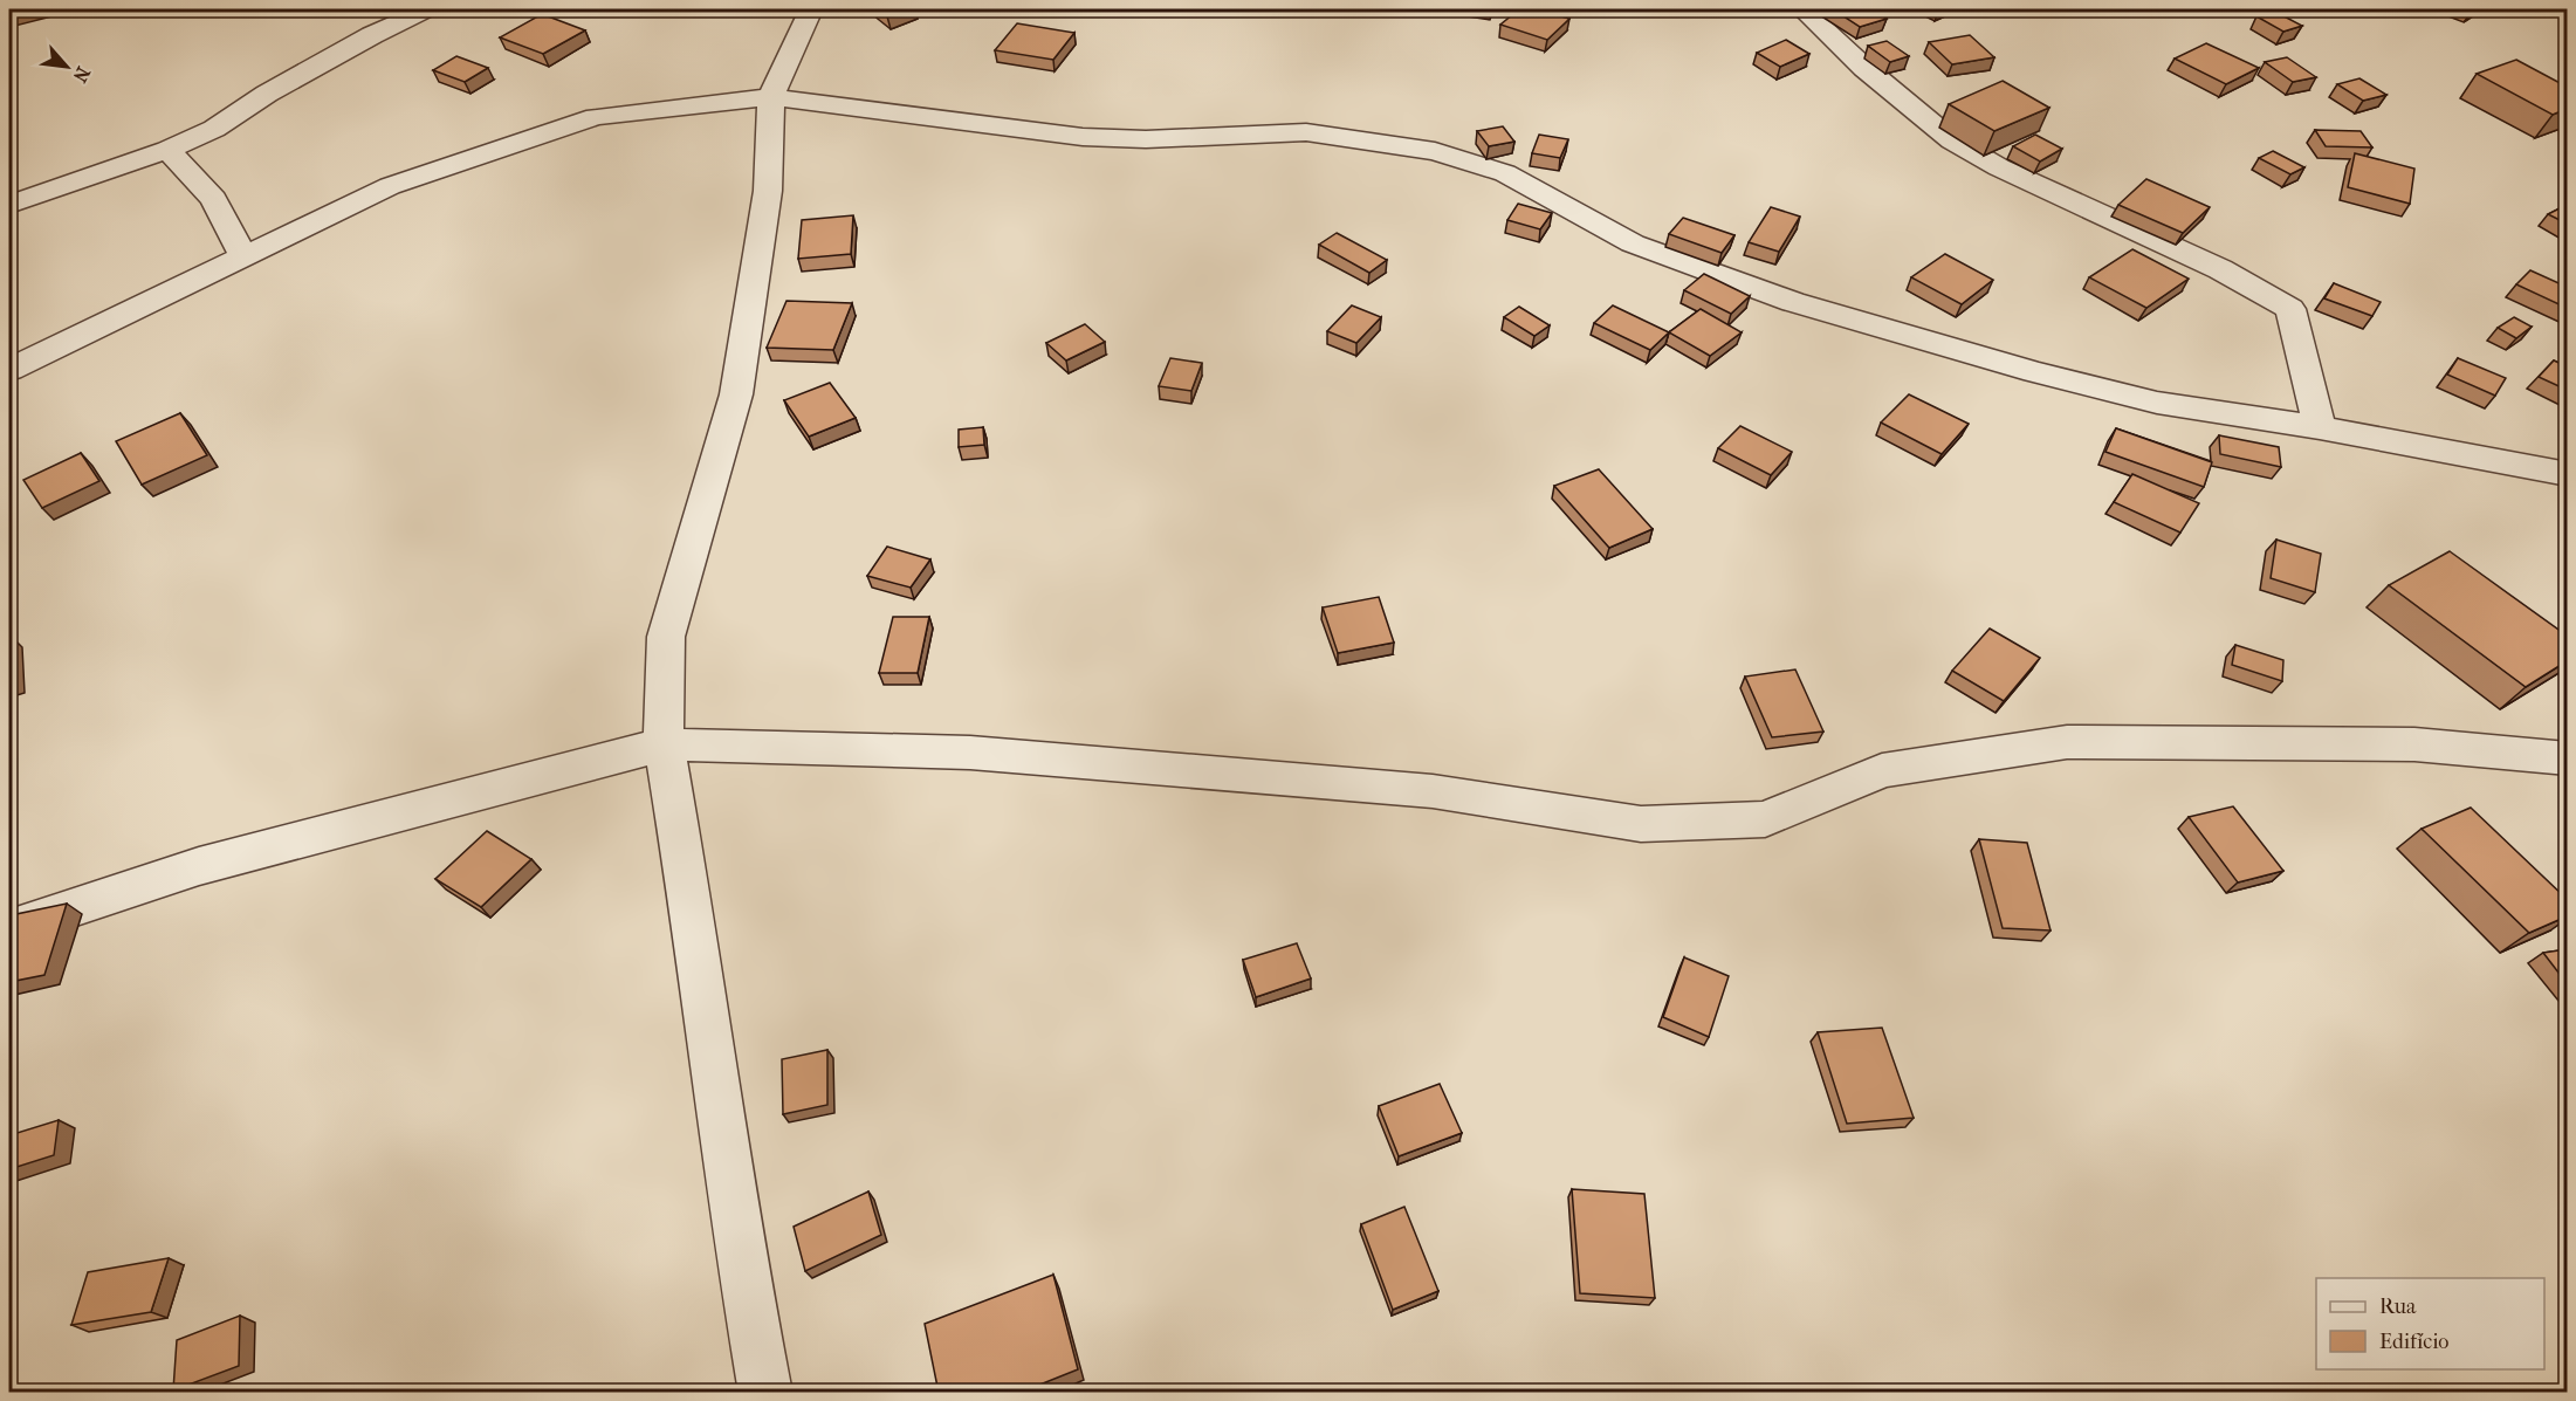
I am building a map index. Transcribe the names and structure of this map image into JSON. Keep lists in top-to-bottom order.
{
  "legend": ["Rua", "Edifício"],
  "north": "bottom right"
}
